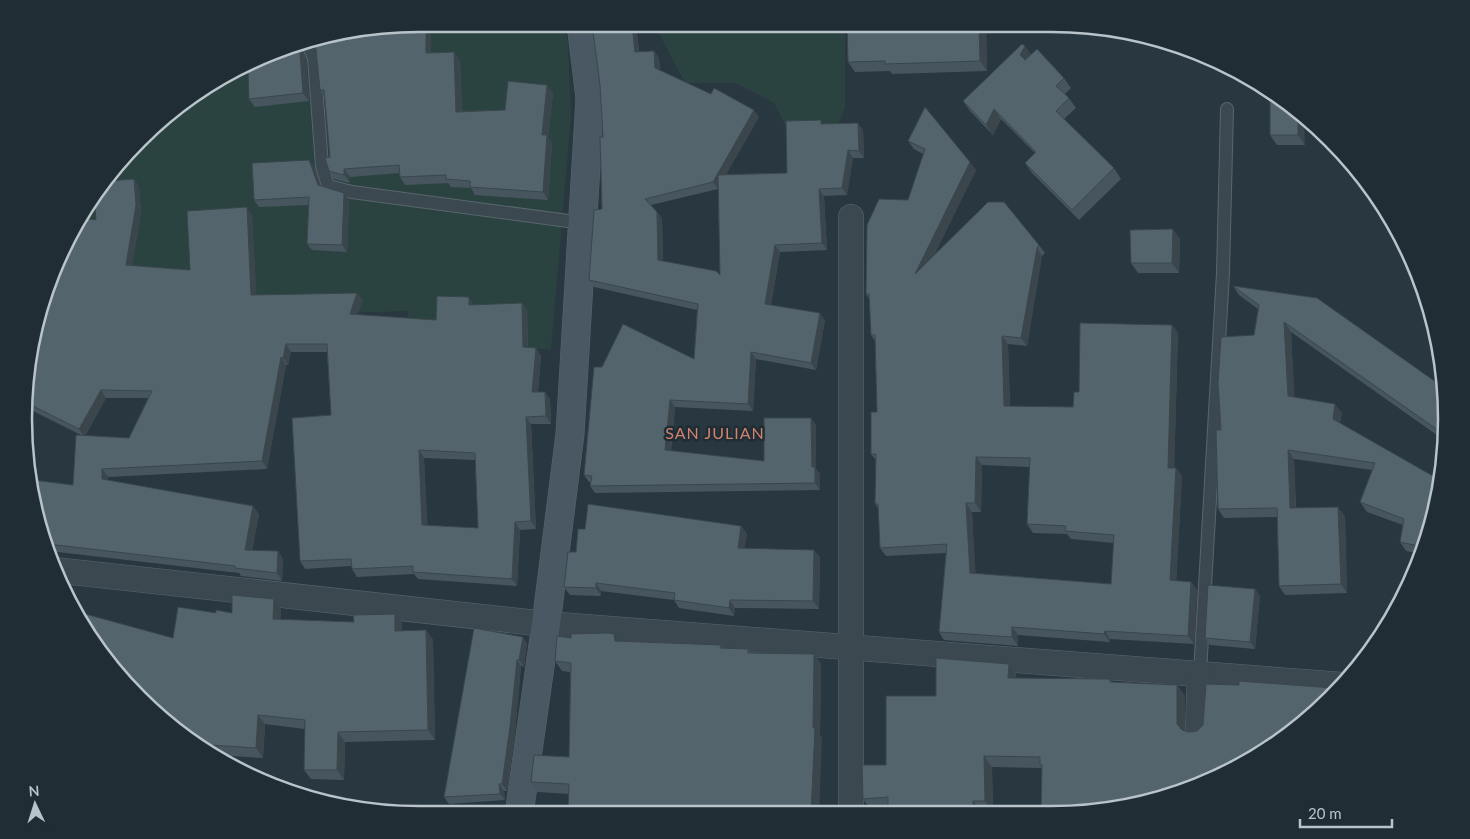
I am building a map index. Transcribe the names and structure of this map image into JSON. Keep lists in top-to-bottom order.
{
  "districts": ["SAN JULIAN"],
  "scale_bar": "20 m",
  "north": "top"
}
